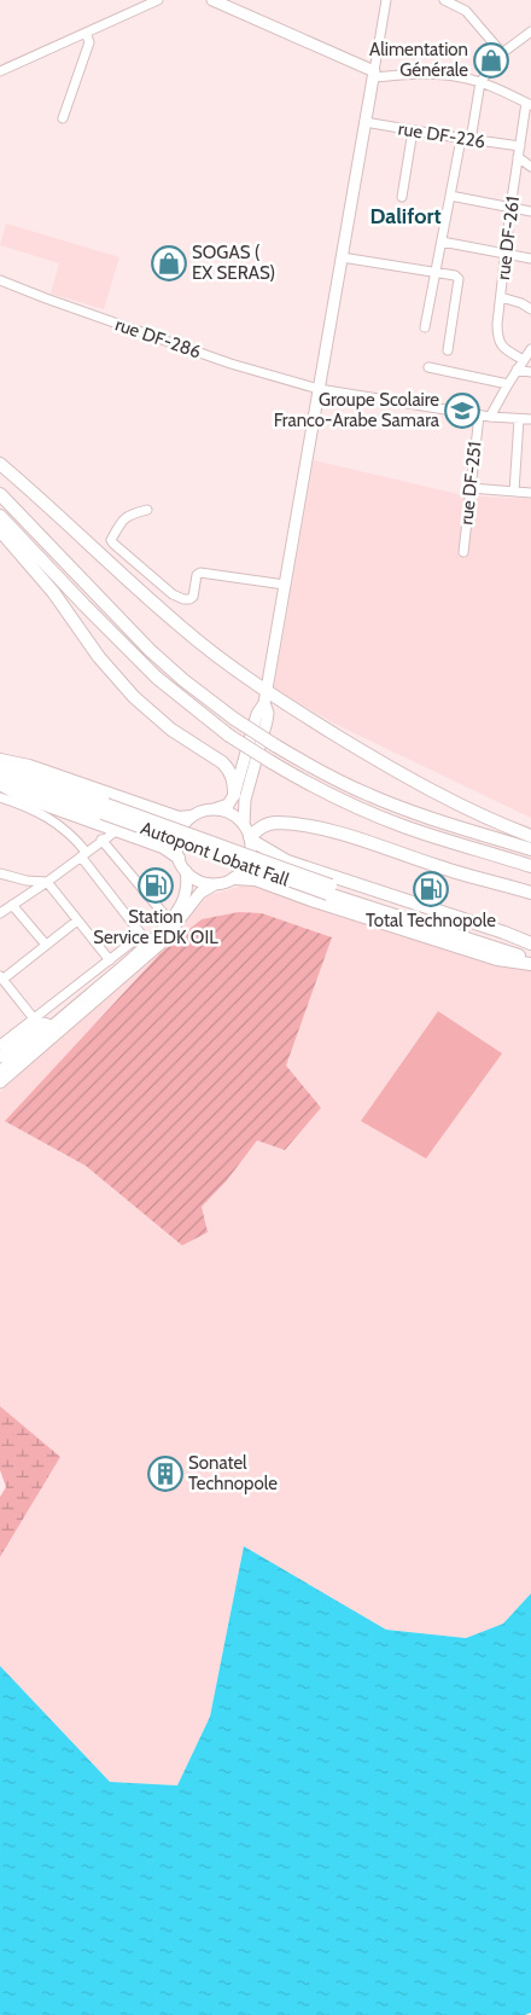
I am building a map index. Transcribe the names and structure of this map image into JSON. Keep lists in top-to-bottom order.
{
  "streets": {
    "highway": ["Autopont Lobatt Fall"],
    "street": [
      "rue DF-226",
      "rue DF-261",
      "rue DF-286",
      "rue DF-251"
    ]
  },
  "crossings": [
    ["rue DF-226", "rue DF-261"],
    ["rue DF-286", "rue DF-251"]
  ],
  "districts": ["Dalifort"],
  "places": {
    "shop": ["Alimentation Générale", "SOGAS ( EX SERAS)"],
    "school or university": ["Groupe Scolaire Franco-Arabe Samara"],
    "fuel station": ["Station Service EDK OIL", "Total Technopole"],
    "building": ["Sonatel Technopole"]
  }
}
